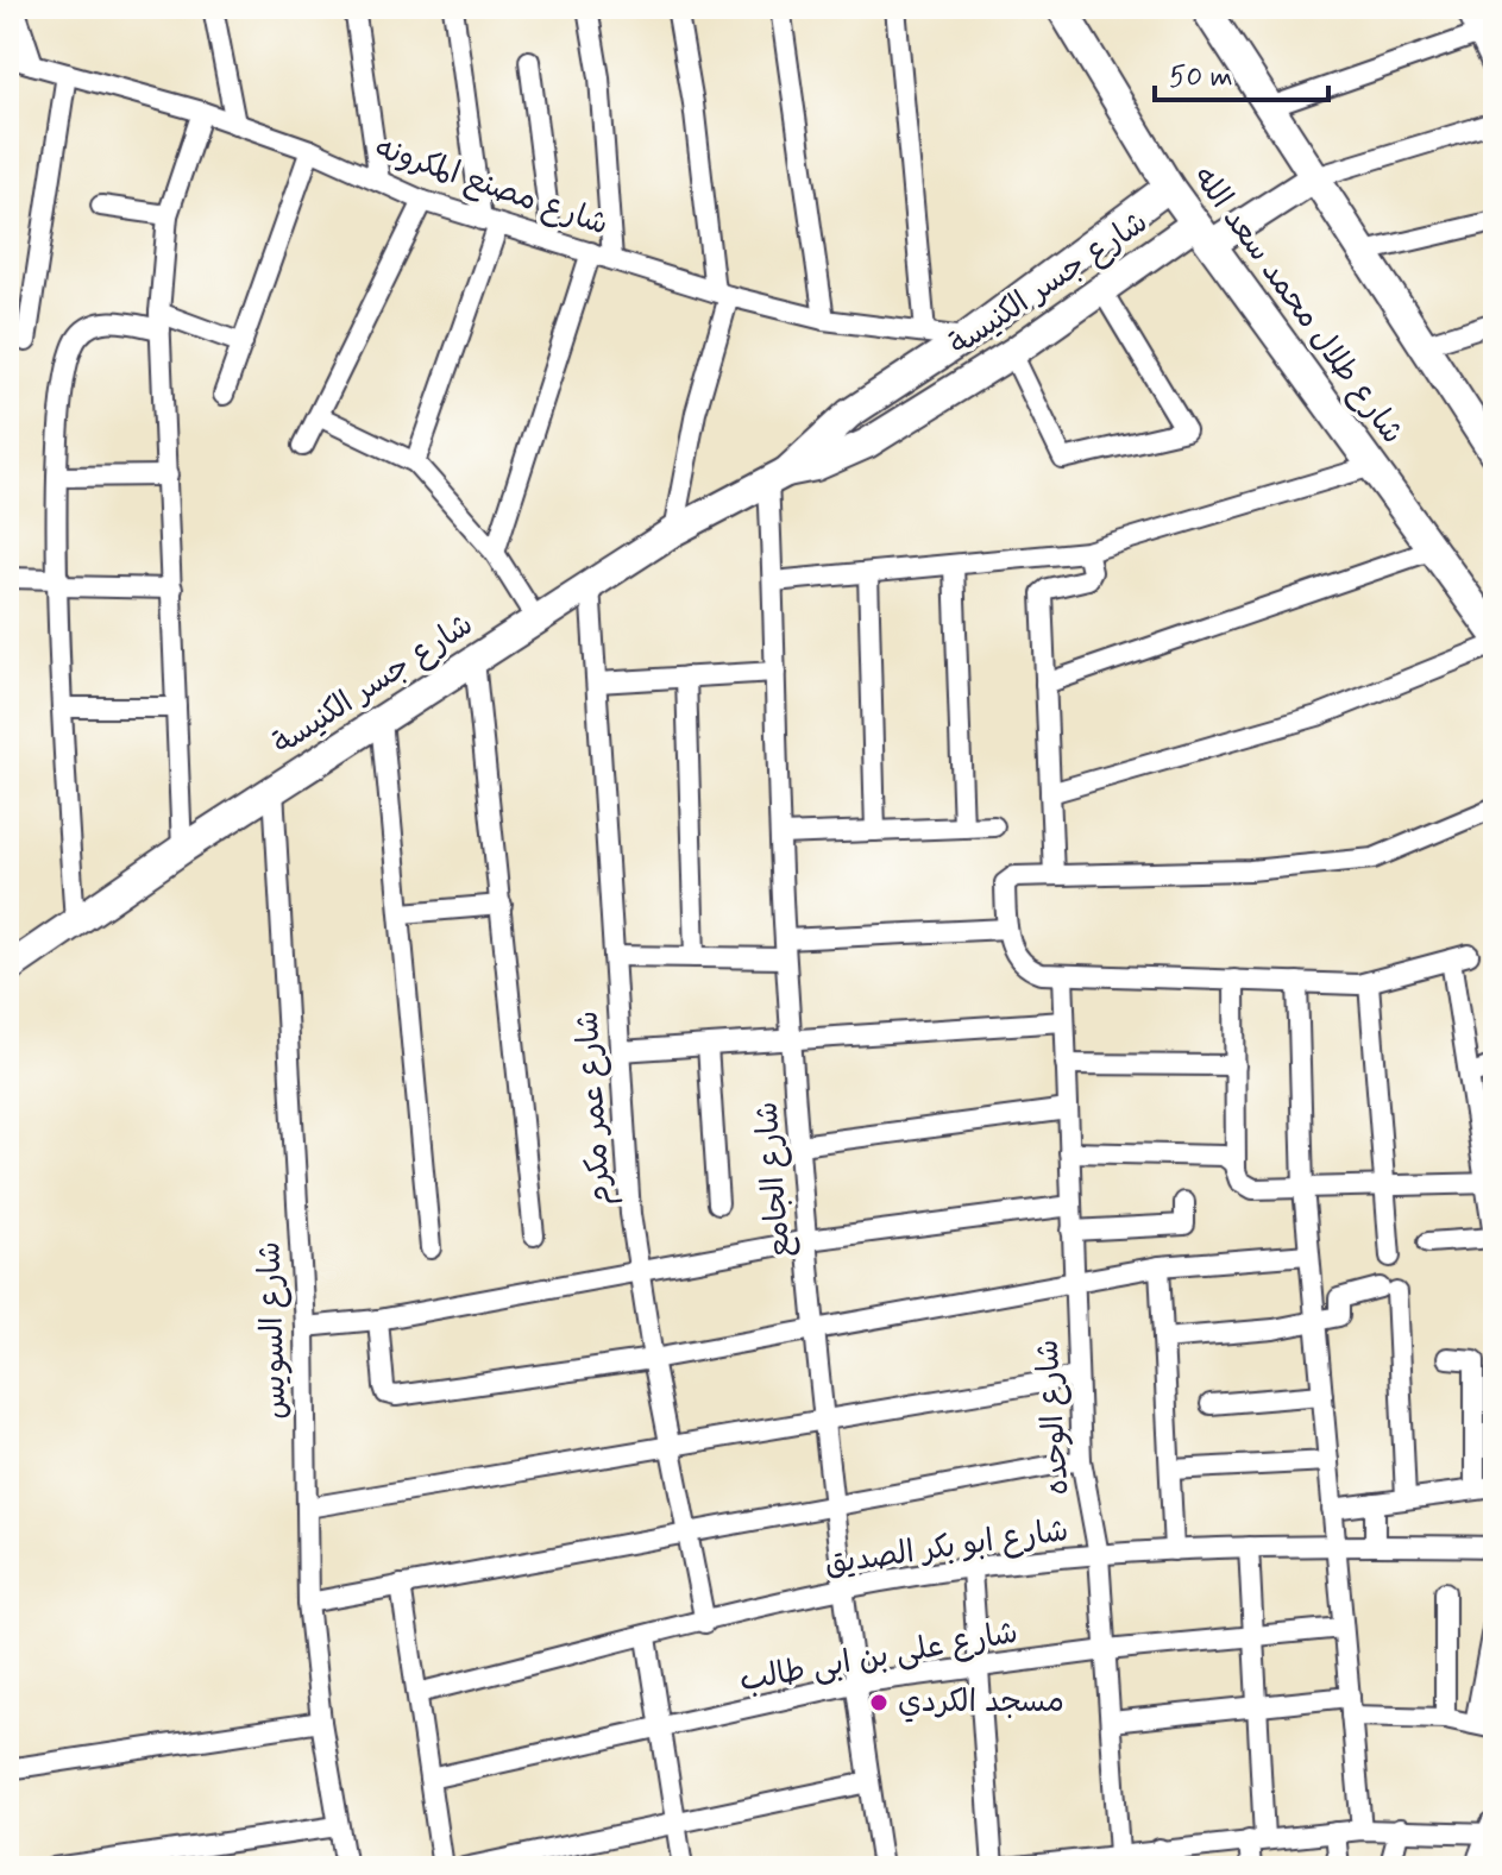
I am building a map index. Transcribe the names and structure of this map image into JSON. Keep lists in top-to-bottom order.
{
  "streets": {
    "main road": ["شارع جسر الكنيسة", "شارع طلال محمد سعد الله"],
    "street": [
      "شارع مصنع المكرونه",
      "شارع عمر مكرم",
      "شارع الجامع",
      "شارع السويس",
      "شارع الوحده",
      "شارع ابو بكر الصديق",
      "شارع على بن ابى طالب"
    ]
  },
  "crossings": [
    ["شارع مصنع المكرونه", "شارع جسر الكنيسة"],
    ["شارع جسر الكنيسة", "شارع طلال محمد سعد الله"],
    ["شارع جسر الكنيسة", "شارع عمر مكرم"],
    ["شارع جسر الكنيسة", "شارع الجامع"],
    ["شارع جسر الكنيسة", "شارع السويس"],
    ["شارع عمر مكرم", "شارع ابو بكر الصديق"],
    ["شارع الجامع", "شارع ابو بكر الصديق"],
    ["شارع الجامع", "شارع على بن ابى طالب"],
    ["شارع الوحده", "شارع ابو بكر الصديق"],
    ["شارع الوحده", "شارع على بن ابى طالب"]
  ],
  "places": ["مسجد الكردي"],
  "scale_bar": "50 m"
}
